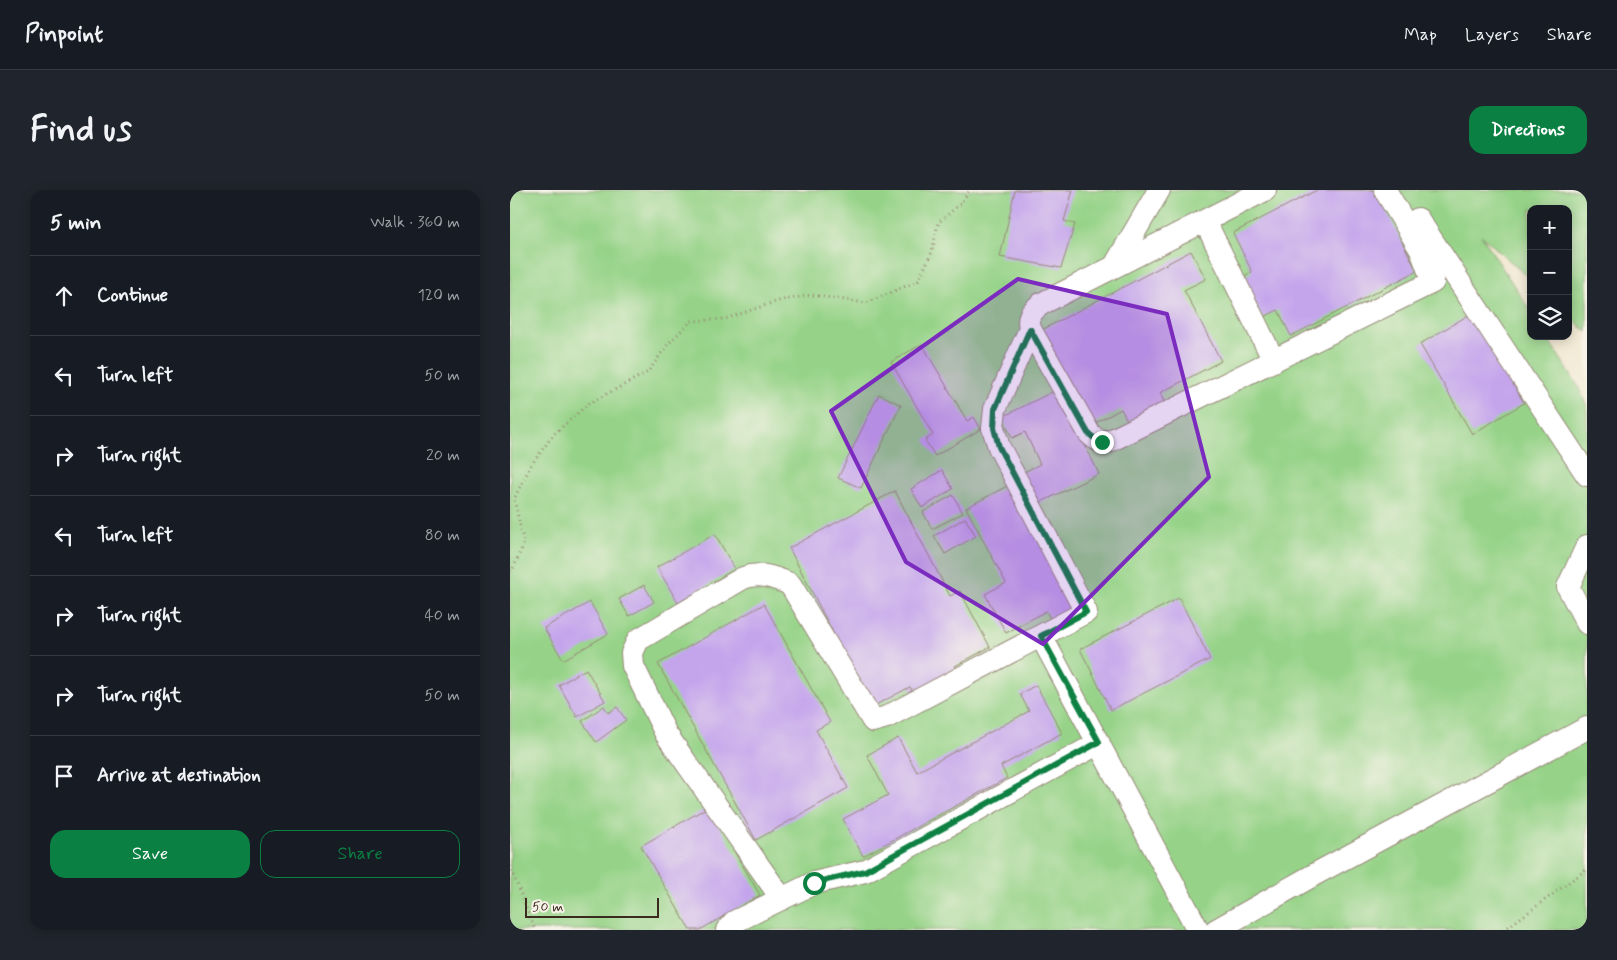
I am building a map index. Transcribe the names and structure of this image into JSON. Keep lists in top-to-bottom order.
{
  "scale_bar": "50 m",
  "page": {
    "header": "Pinpoint",
    "nav": ["Map", "Layers", "Share"],
    "buttons": [
      "Directions",
      ["Save", "Share"]
    ],
    "title": "Find us",
    "heading": ["5 min", "Walk · 360 m"],
    "map_buttons": ["+", "−"],
    "list": [
      ["Continue", "120 m"],
      ["Turn left", "50 m"],
      ["Turn right", "20 m"],
      ["Turn left", "80 m"],
      ["Turn right", "40 m"],
      ["Turn right", "50 m"],
      "Arrive at destination"
    ],
    "scale": "50 m"
  }
}
